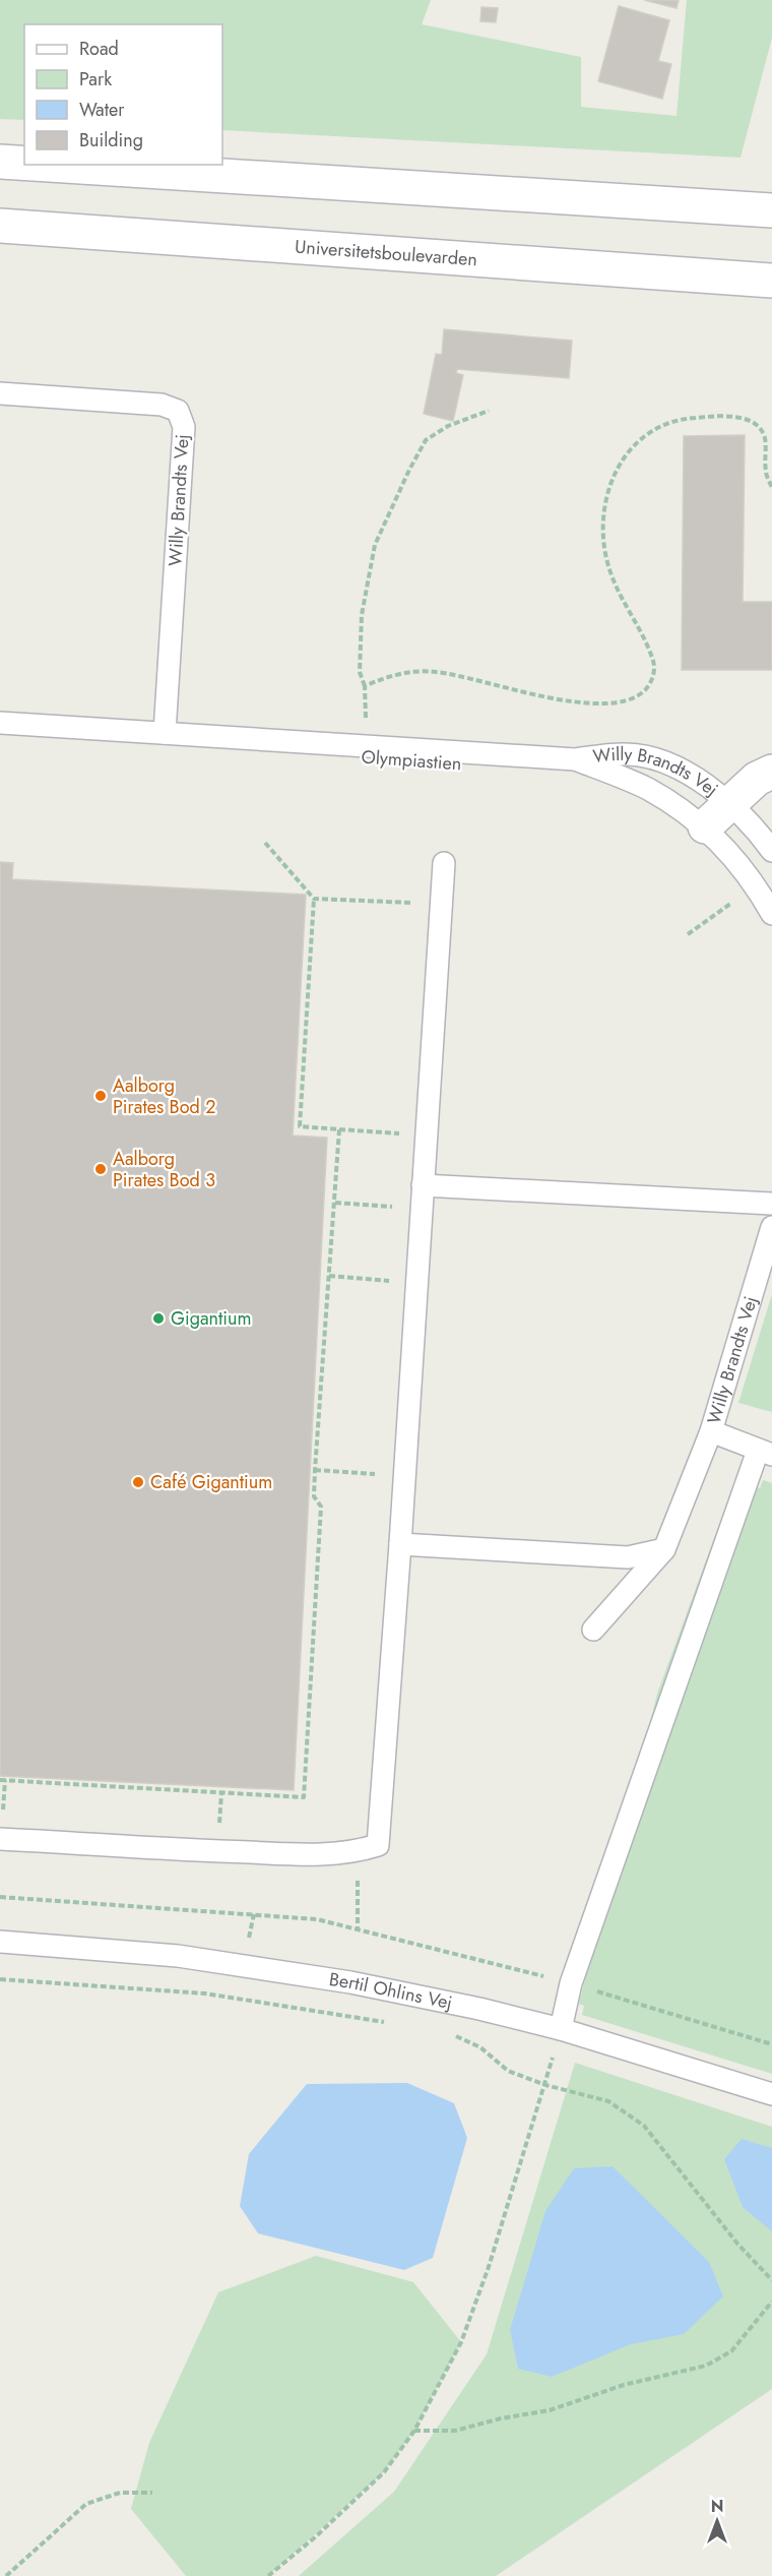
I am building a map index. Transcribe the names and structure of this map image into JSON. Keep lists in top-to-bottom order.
{
  "streets": {
    "main road": ["Universitetsboulevarden", "Willy Brandts Vej"],
    "lane": ["Bertil Ohlins Vej"]
  },
  "places": [
    "Aalborg Pirates Bod 2",
    "Aalborg Pirates Bod 3",
    "Gigantium",
    "Café Gigantium"
  ],
  "legend": [
    "Road",
    "Park",
    "Water",
    "Building"
  ],
  "north": "top"
}
